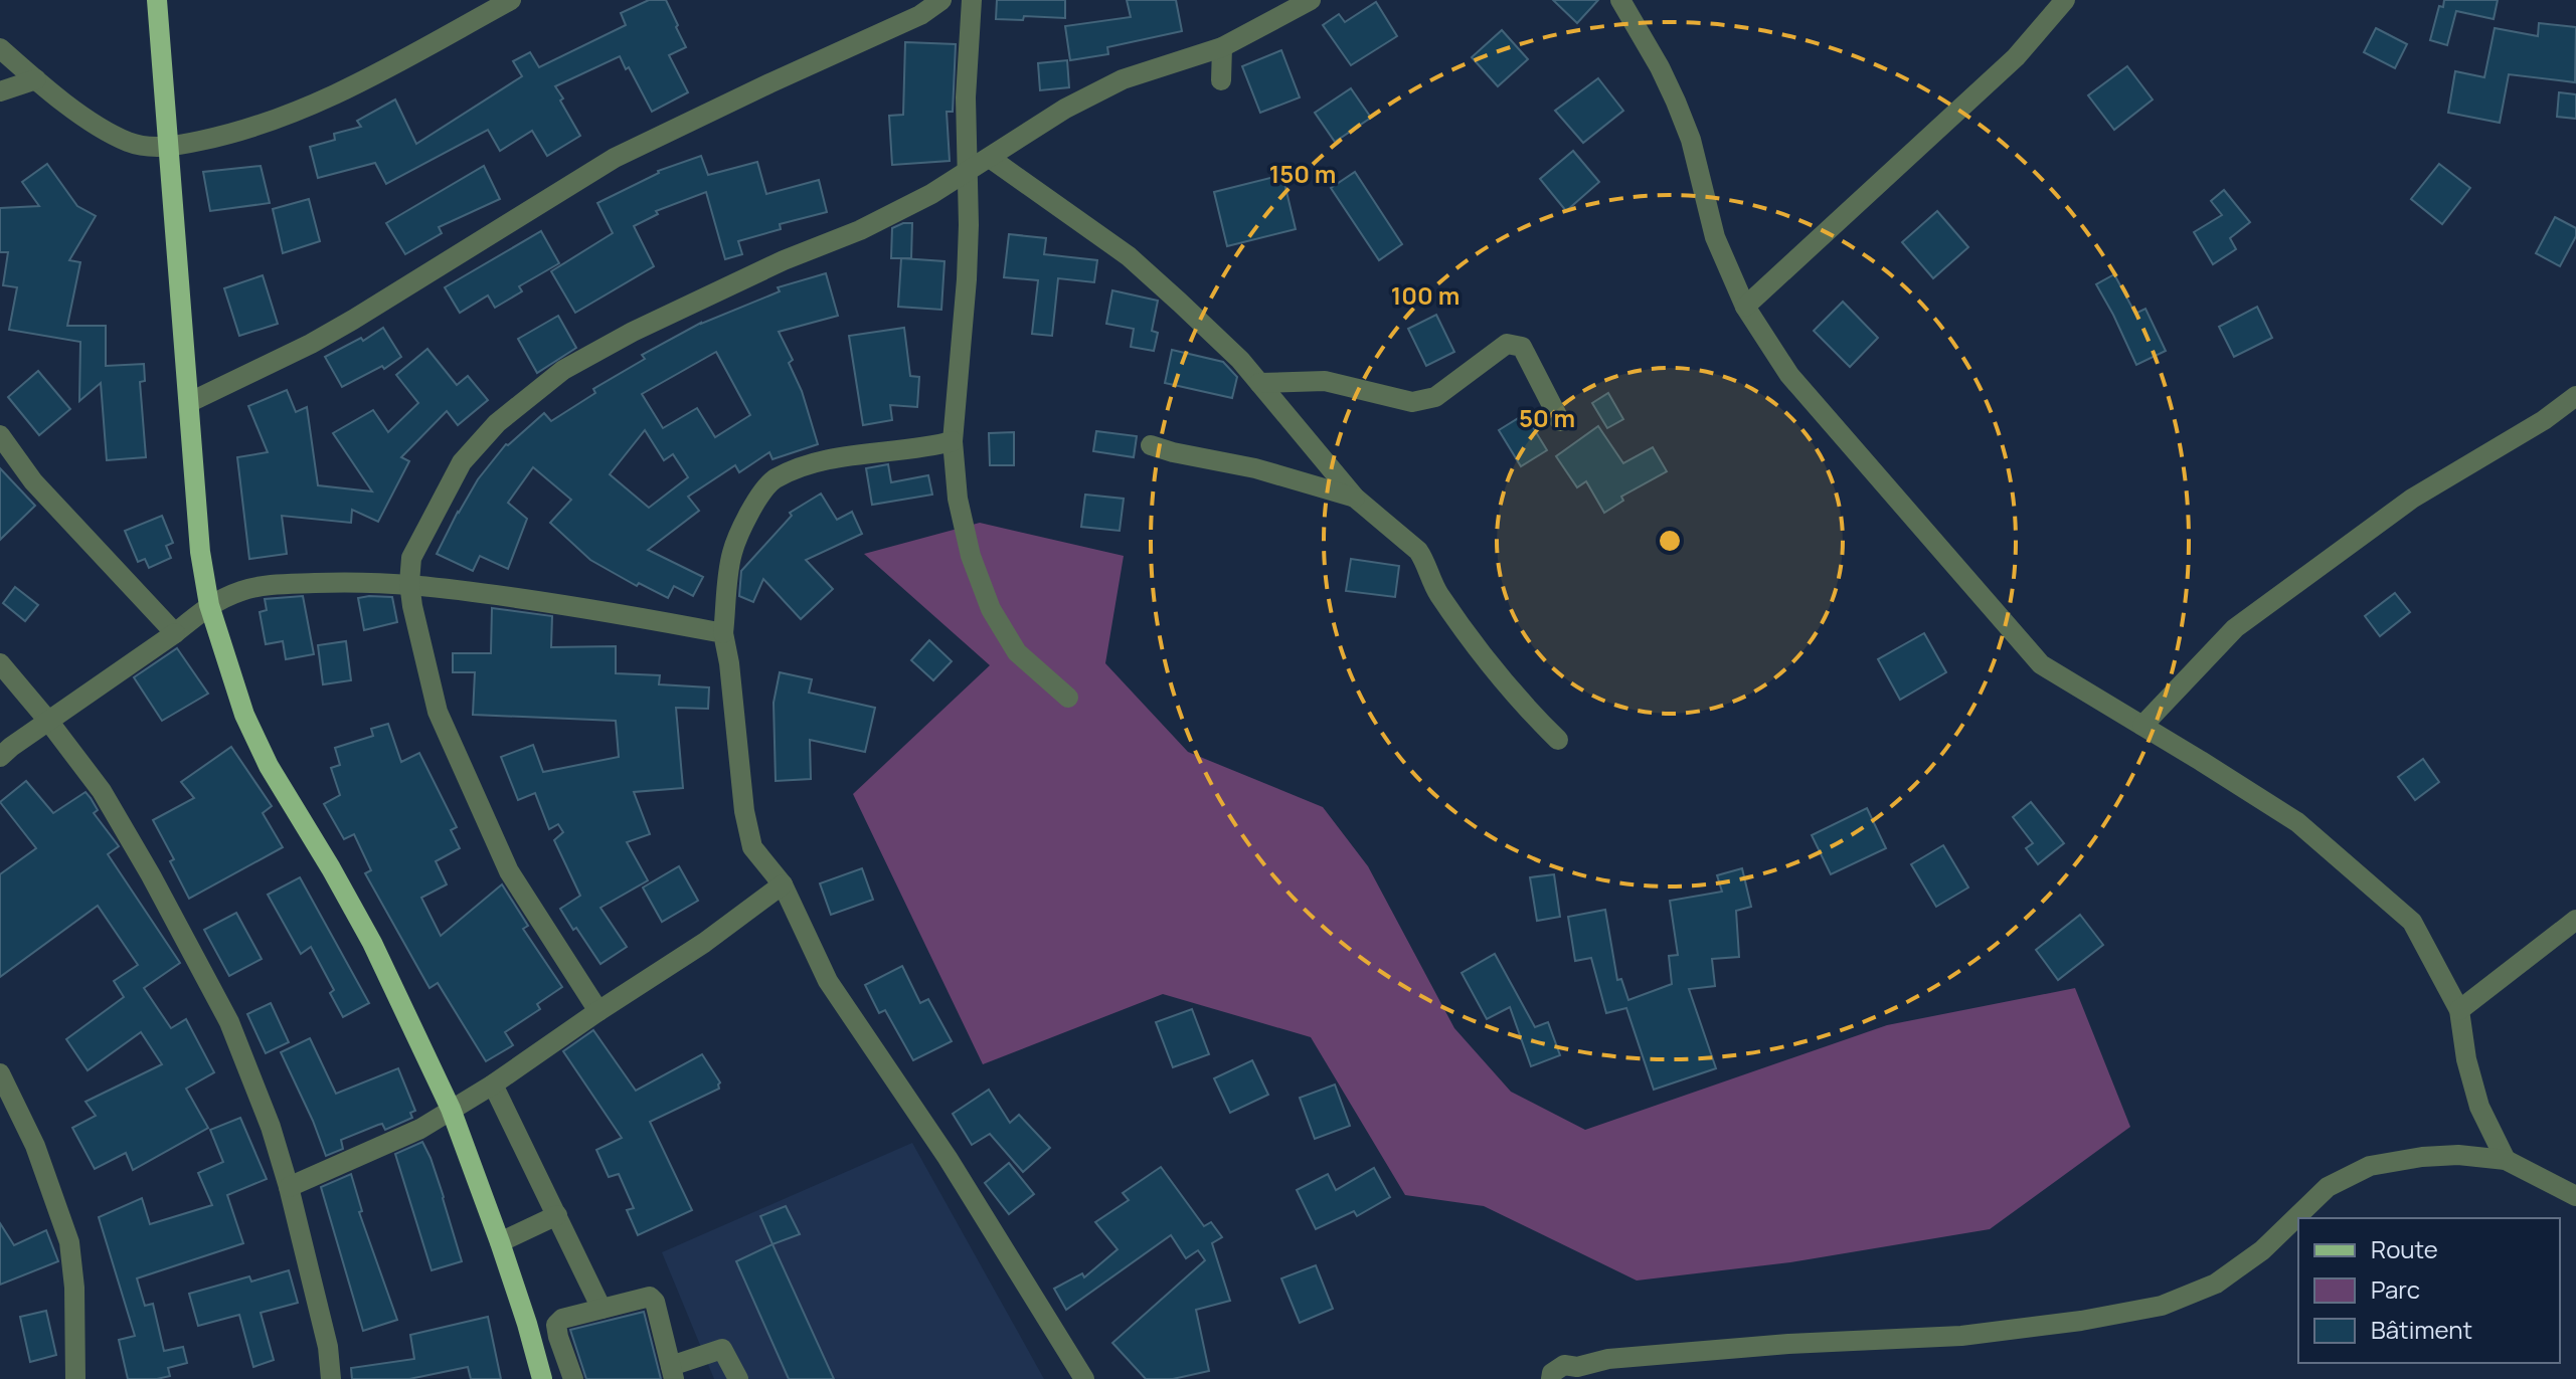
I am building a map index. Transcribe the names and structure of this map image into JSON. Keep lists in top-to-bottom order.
{
  "legend": ["Route", "Parc", "Bâtiment"],
  "rings": ["150 m", "100 m", "50 m"]
}
